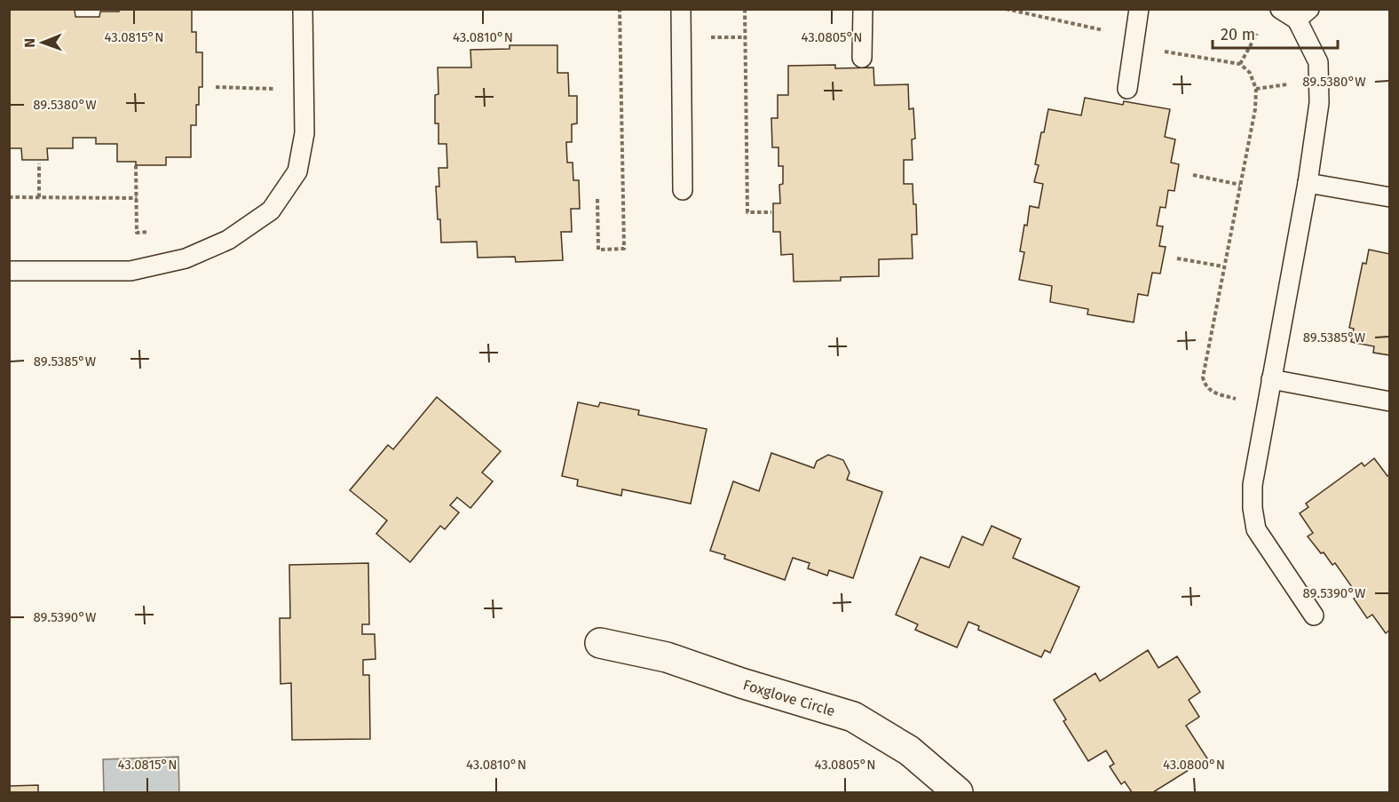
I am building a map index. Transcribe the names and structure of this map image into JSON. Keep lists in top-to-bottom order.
{
  "streets": {
    "street": ["Foxglove Circle"]
  },
  "scale_bar": "20 m",
  "north": "left",
  "coordinates": [
    "43.0815°N",
    "43.0810°N",
    "43.0805°N",
    "89.5380°W",
    "89.5385°W",
    "89.5390°W",
    "43.0800°N"
  ]
}
